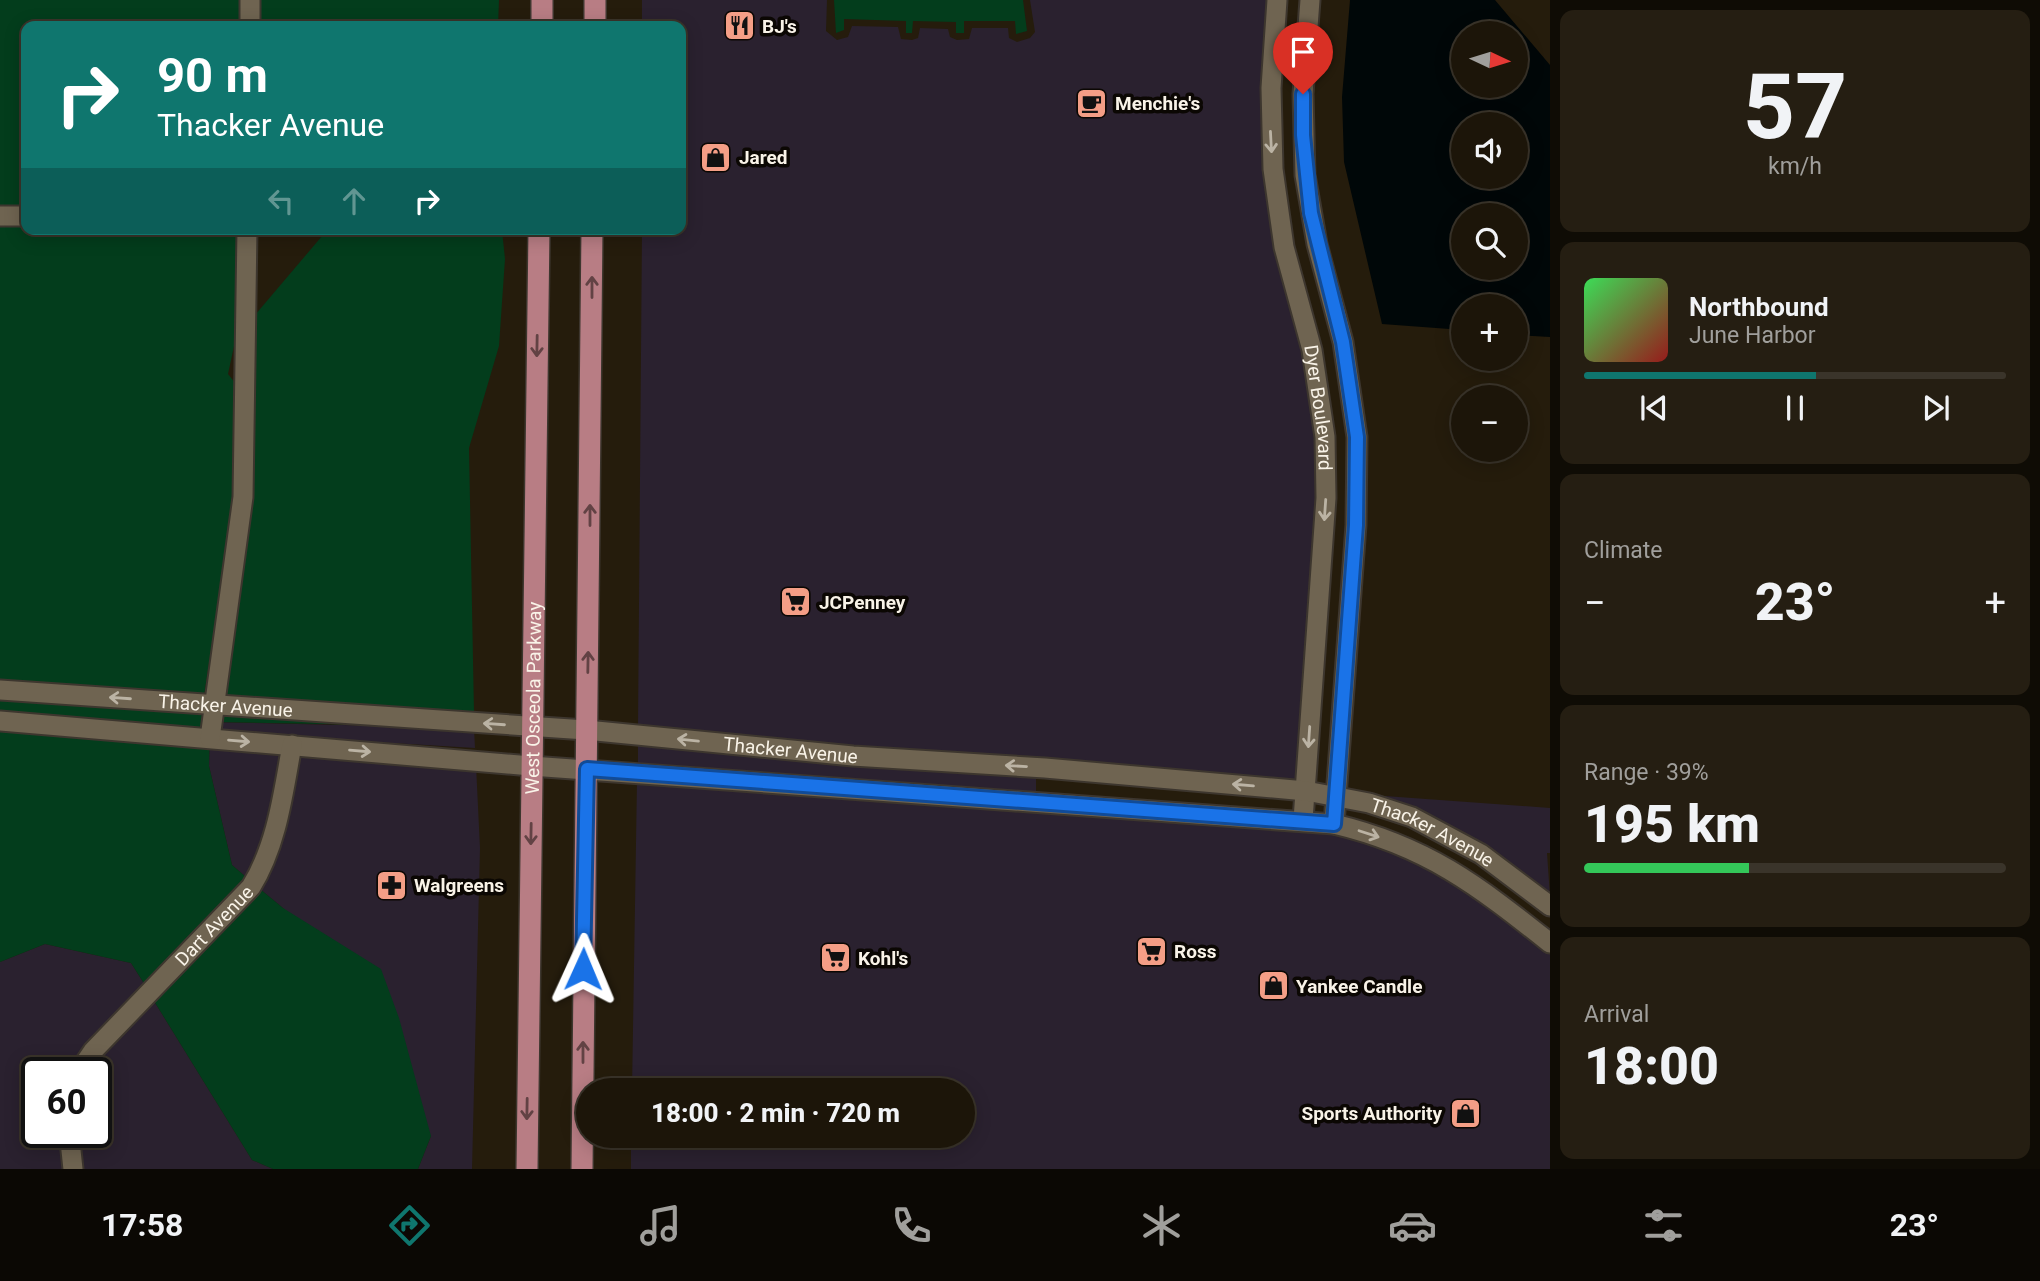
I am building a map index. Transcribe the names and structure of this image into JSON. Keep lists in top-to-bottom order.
{
  "streets": {
    "main road": ["West Osceola Parkway"],
    "street": ["Dyer Boulevard", "Thacker Avenue", "Dart Avenue"]
  },
  "crossings": [
    ["Dyer Boulevard", "Thacker Avenue"],
    ["West Osceola Parkway", "Thacker Avenue"],
    ["Thacker Avenue", "Dart Avenue"]
  ],
  "places": {
    "restaurant": ["BJ's"],
    "cafe": ["Menchie's"],
    "shop": ["Jared", "Yankee Candle", "Sports Authority"],
    "supermarket": ["JCPenney", "Ross", "Kohl's"],
    "pharmacy": ["Walgreens"]
  },
  "north": "right",
  "page": {
    "tile": [
      ["57", "km/h"],
      "Climate",
      ["Range · 39%", "195 km"],
      ["Arrival", "18:00"]
    ],
    "map_buttons": ["+", "−"],
    "turn": ["90 m", "Thacker Avenue"],
    "song": ["Northbound", "June Harbor"],
    "heat": ["−", "23°", "+"],
    "limit": "60",
    "trip": "18:00 · 2 min · 720 m",
    "tabs": ["17:58", "23°"]
  }
}
